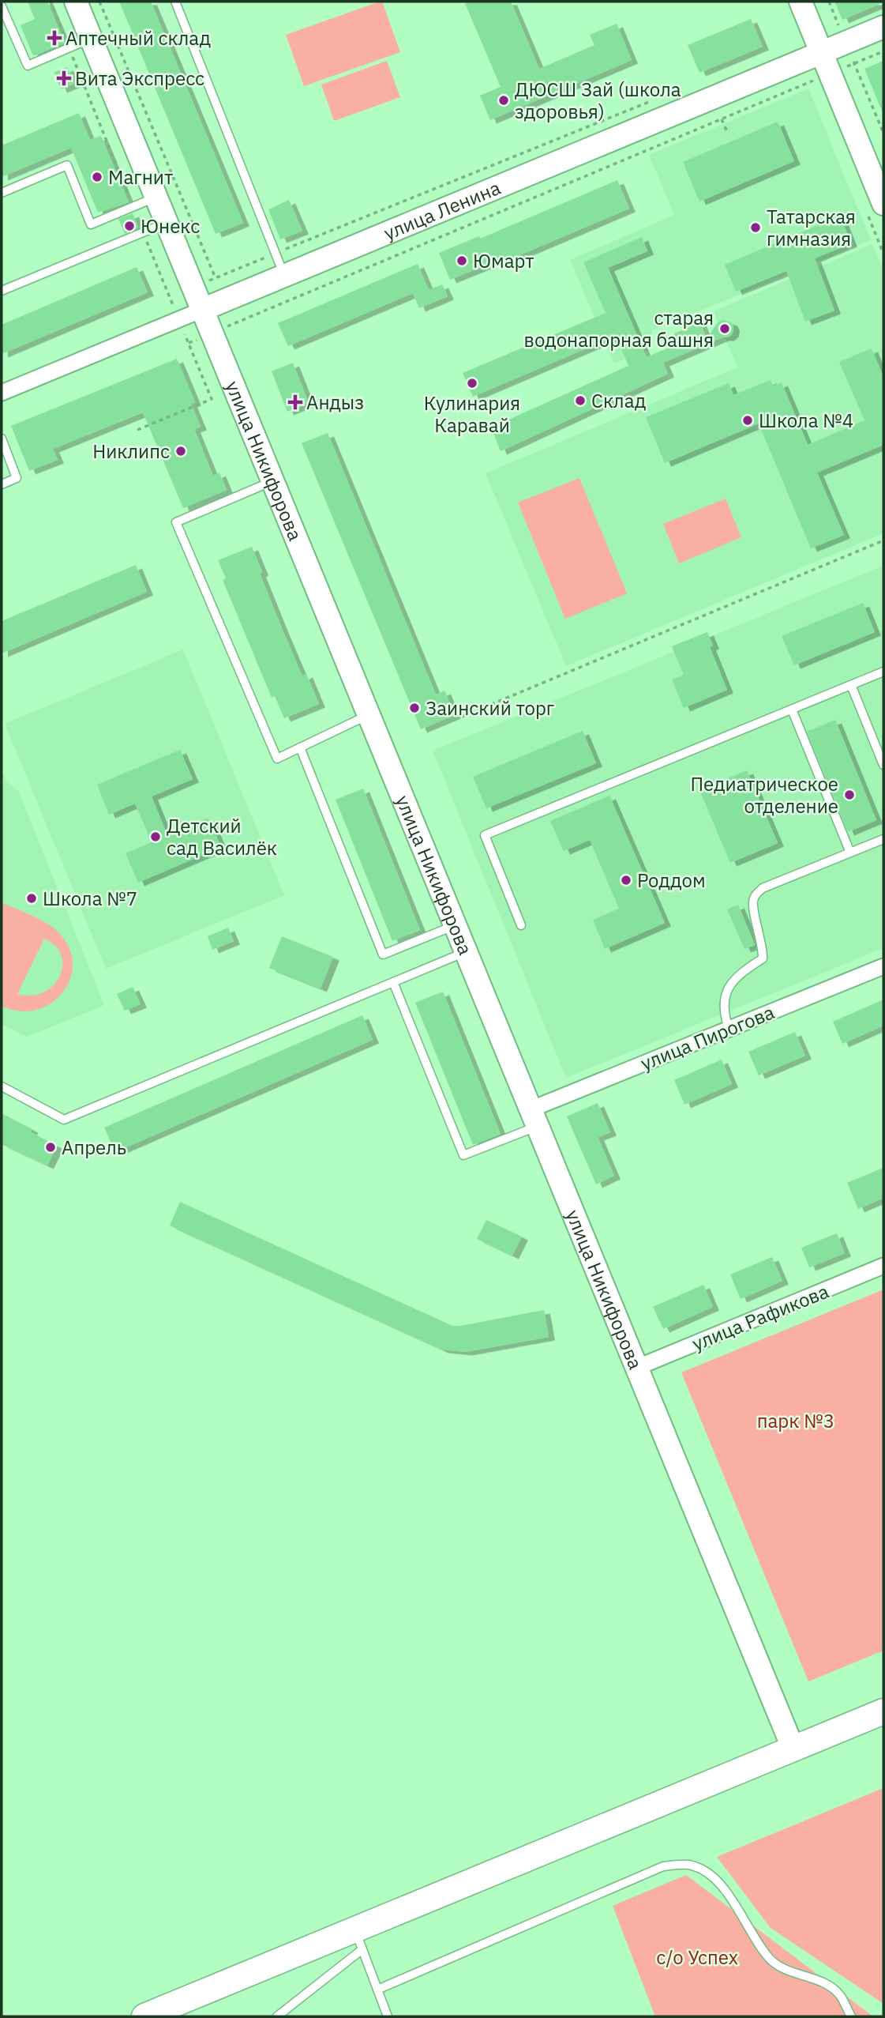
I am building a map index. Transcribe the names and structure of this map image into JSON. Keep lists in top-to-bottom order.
{
  "streets": {
    "main road": ["улица Ленина", "улица Никифорова"],
    "street": ["улица Пирогова", "улица Рафикова"]
  },
  "crossings": [
    ["улица Ленина", "улица Никифорова"],
    ["улица Никифорова", "улица Пирогова"],
    ["улица Никифорова", "улица Рафикова"]
  ],
  "parks": ["парк №3", "с/о Успех"],
  "places": {
    "health": ["Аптечный склад", "Вита Экспресс", "Андыз"],
    "other": [
      "ДЮСШ Зай (школа здоровья)",
      "Магнит",
      "Юнекс",
      "Татарская гимназия",
      "Юмарт",
      "старая водонапорная башня",
      "Кулинария Каравай",
      "Склад",
      "Школа №4",
      "Никлипс",
      "Заинский торг",
      "Педиатрическое отделение",
      "Детский сад Василёк",
      "Роддом",
      "Школа №7",
      "Апрель"
    ]
  }
}
